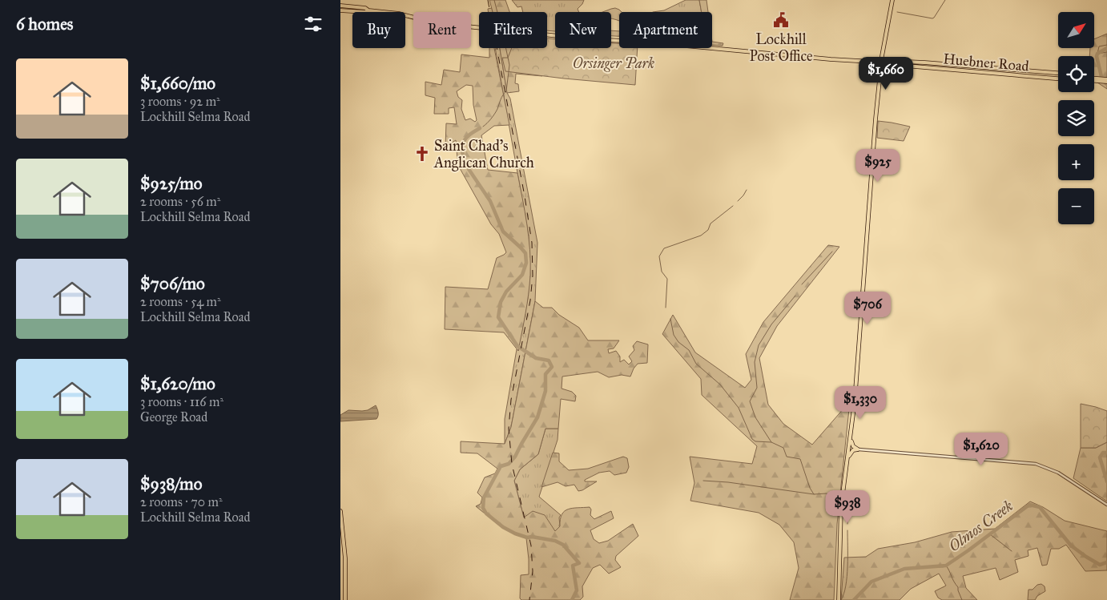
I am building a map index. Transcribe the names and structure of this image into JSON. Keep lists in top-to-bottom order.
{
  "streets": {
    "main road": ["Huebner Road"]
  },
  "water": ["Olmos Creek"],
  "parks": ["Orsinger Park"],
  "places": {
    "public building": ["Lockhill Post Office"],
    "church": ["Saint Chad's Anglican Church"]
  },
  "north": "top right",
  "page": {
    "heading": "6 homes",
    "map_buttons": ["+", "−"],
    "chip": [
      "Buy",
      "Rent",
      "Filters",
      "New",
      "Apartment"
    ],
    "list": [
      {
        "name": "$1,660/mo",
        "note": "3 rooms · 92 m² · Lockhill Selma Road"
      },
      {
        "name": "$925/mo",
        "note": "2 rooms · 56 m² · Lockhill Selma Road"
      },
      {
        "name": "$706/mo",
        "note": "2 rooms · 54 m² · Lockhill Selma Road"
      },
      {
        "name": "$1,620/mo",
        "note": "3 rooms · 116 m² · George Road"
      },
      {
        "name": "$938/mo",
        "note": "2 rooms · 70 m² · Lockhill Selma Road"
      }
    ],
    "price": [
      "$1,660",
      "$925",
      "$706",
      "$1,330",
      "$1,620",
      "$938"
    ]
  }
}
